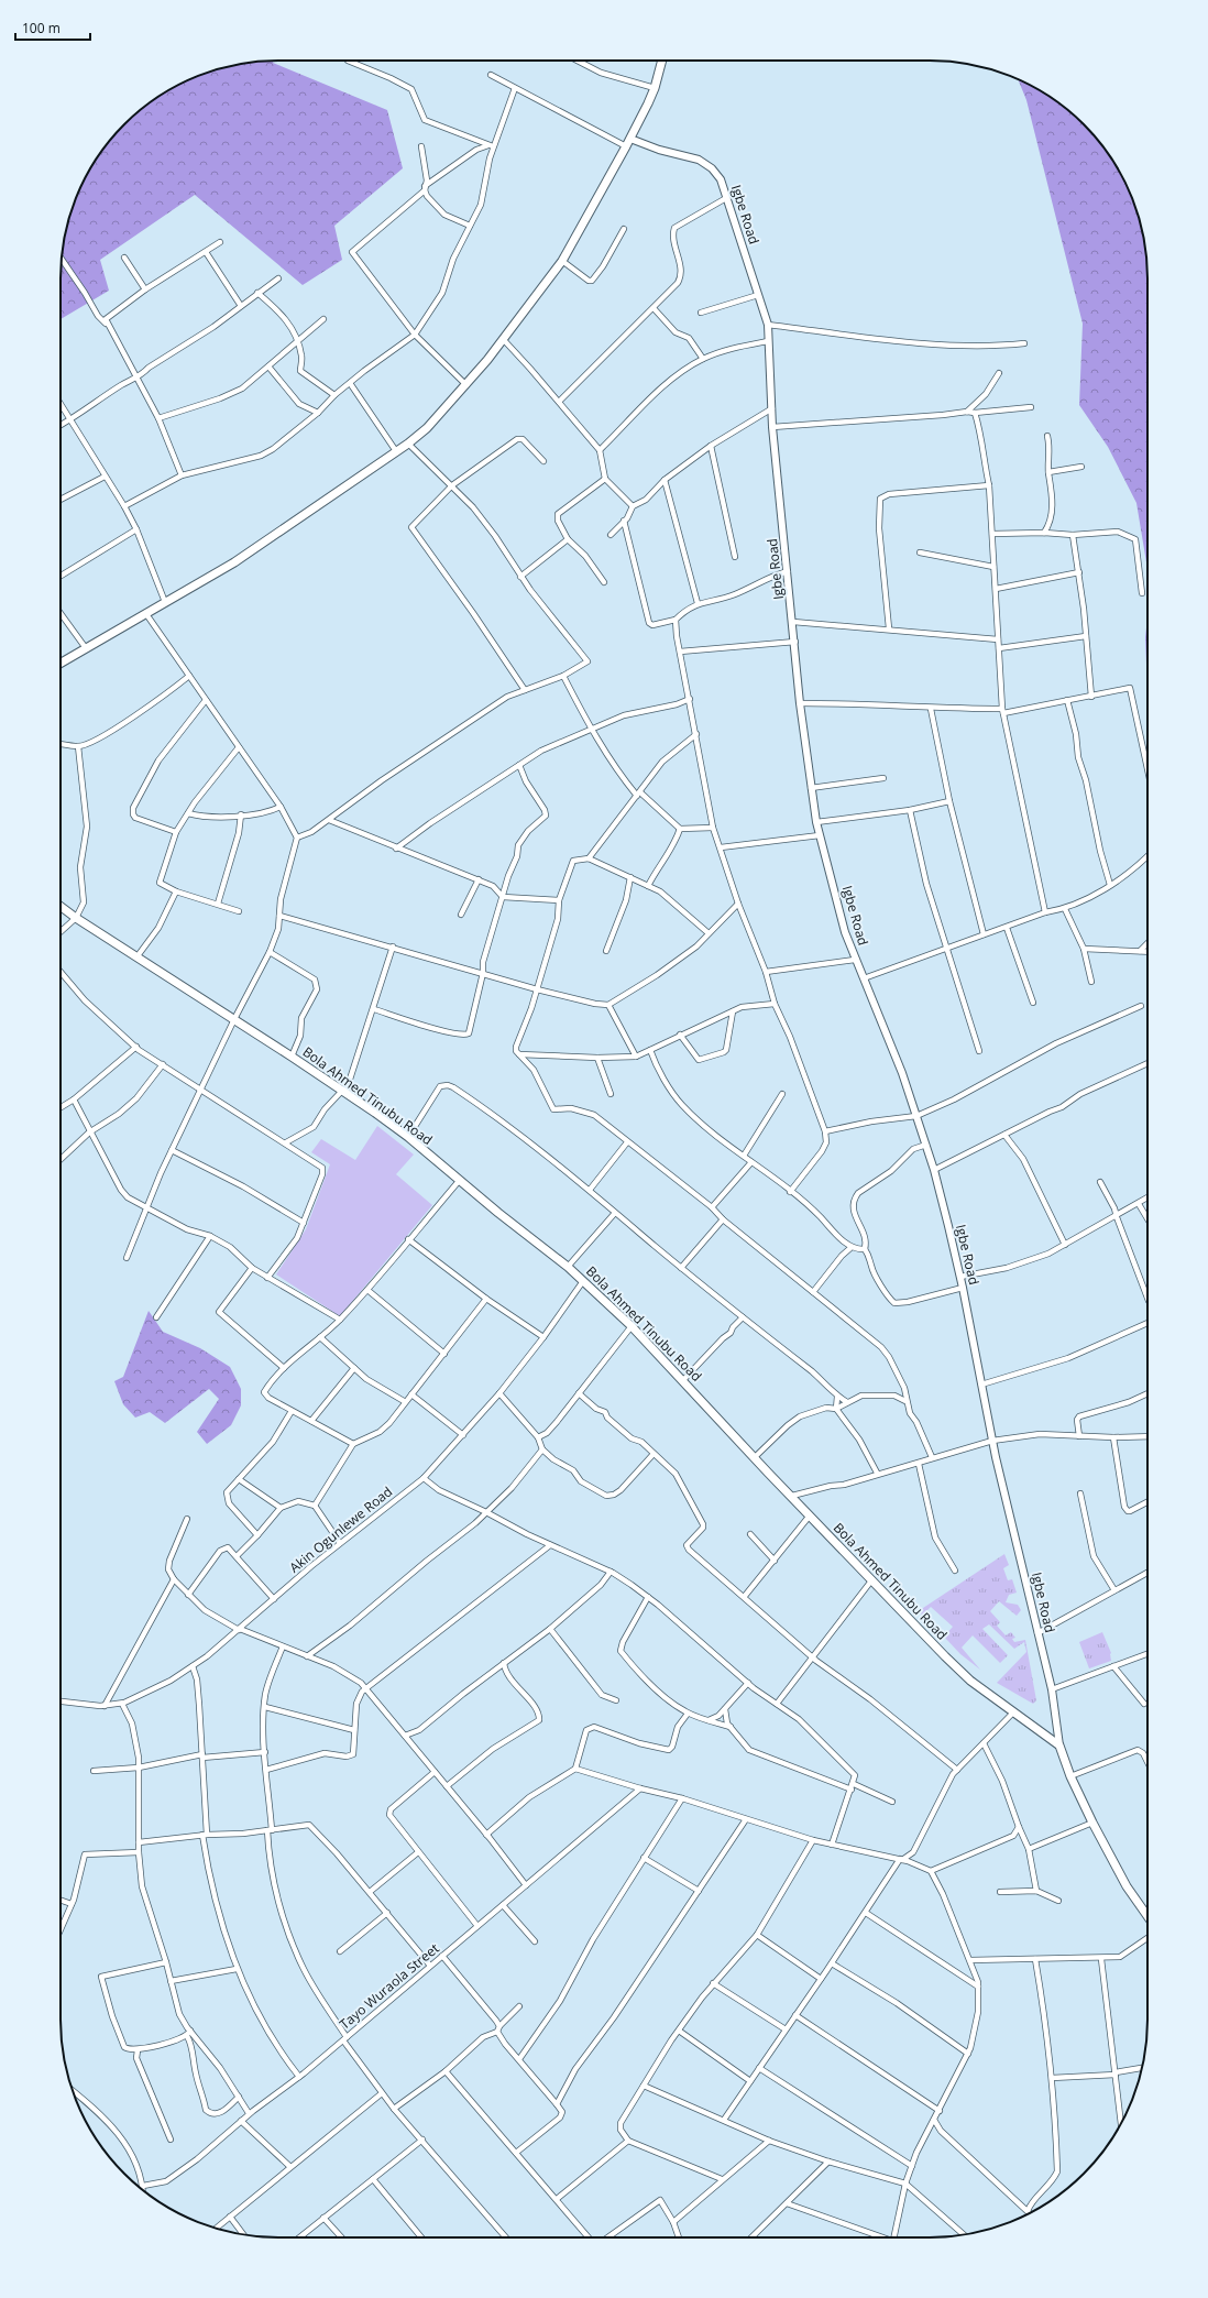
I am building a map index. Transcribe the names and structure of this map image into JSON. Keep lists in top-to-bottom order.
{
  "streets": {
    "main road": ["Bola Ahmed Tinubu Road"],
    "street": ["Igbe Road", "Akin Ogunlewe Road", "Tayo Wuraola Street"]
  },
  "crossings": [
    ["Igbe Road", "Bola Ahmed Tinubu Road"],
    ["Bola Ahmed Tinubu Road", "Akin Ogunlewe Road"]
  ],
  "scale_bar": "100 m"
}
